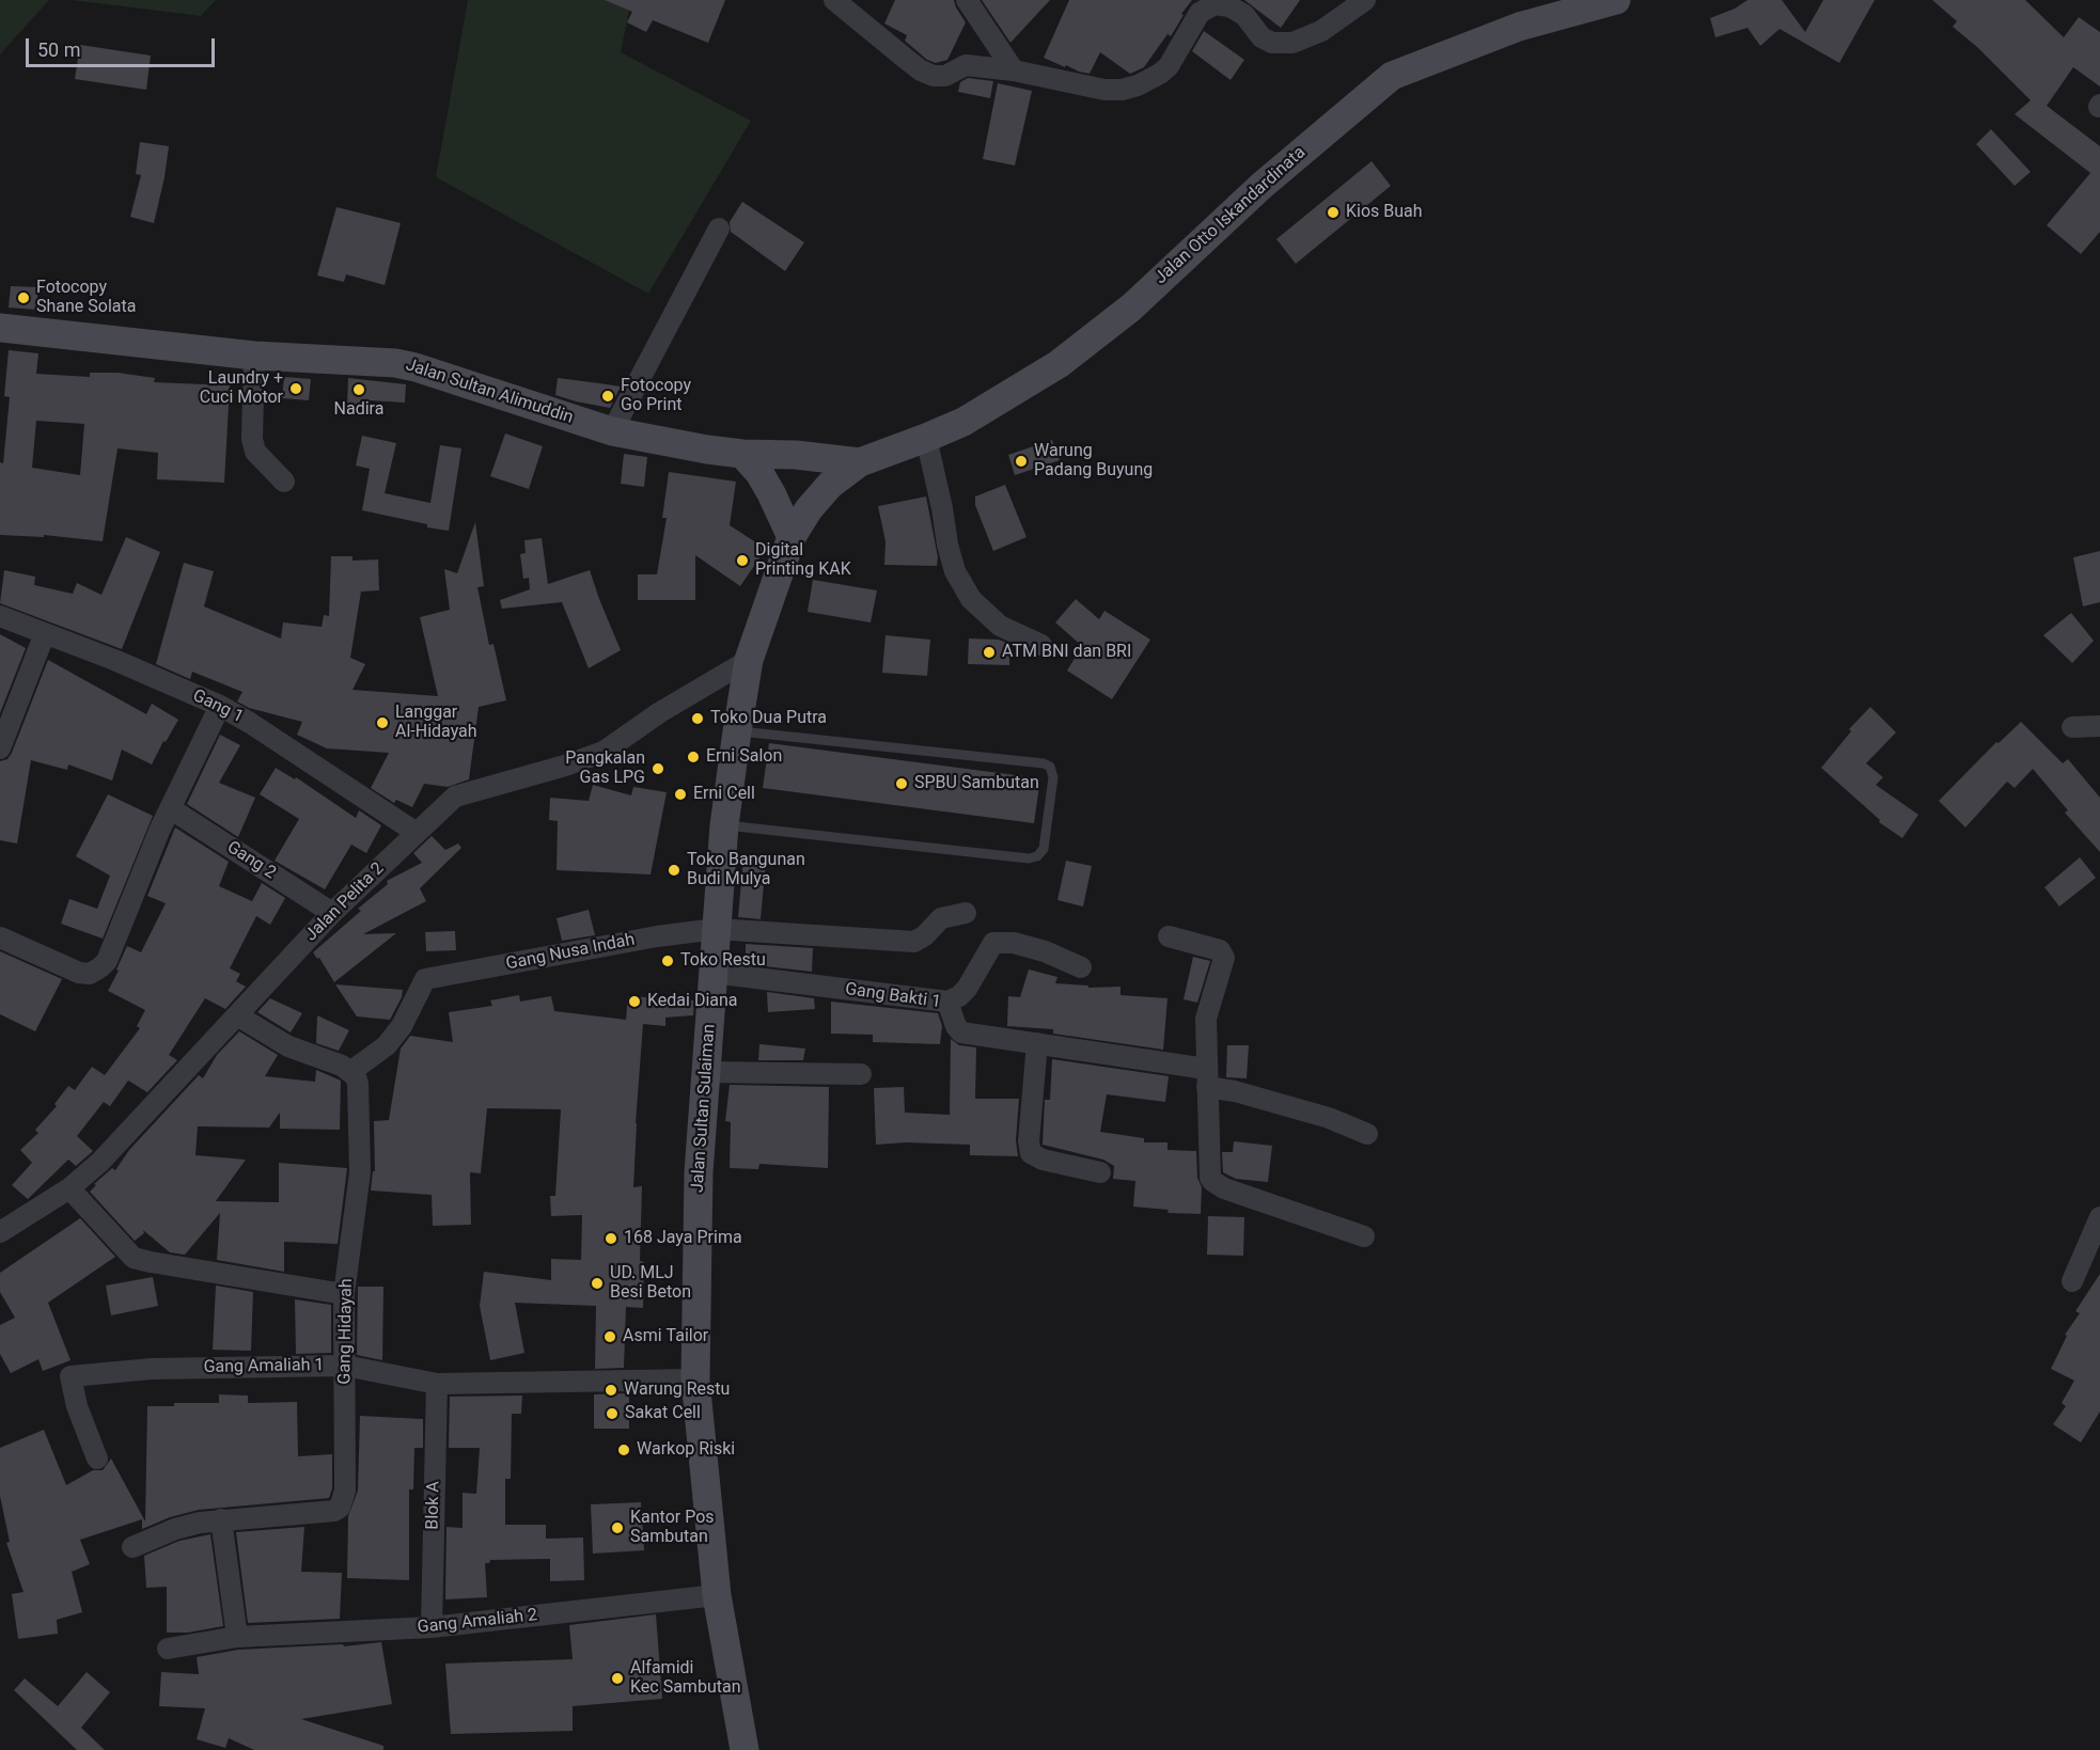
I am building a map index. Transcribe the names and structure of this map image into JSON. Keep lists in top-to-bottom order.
{
  "streets": {
    "main road": ["Jalan Otto Iskandardinata", "Jalan Sultan Alimuddin", "Jalan Sultan Sulaiman"],
    "street": [
      "Gang 1",
      "Gang 2",
      "Jalan Pelita 2",
      "Gang Nusa Indah",
      "Gang Bakti 1",
      "Gang Hidayah",
      "Gang Amaliah 1",
      "Blok A",
      "Gang Amaliah 2"
    ]
  },
  "crossings": [
    ["Jalan Otto Iskandardinata", "Jalan Sultan Alimuddin"],
    ["Jalan Otto Iskandardinata", "Jalan Sultan Sulaiman"],
    ["Jalan Sultan Alimuddin", "Jalan Sultan Sulaiman"],
    ["Gang 1", "Jalan Pelita 2"],
    ["Gang 2", "Jalan Pelita 2"],
    ["Jalan Pelita 2", "Jalan Sultan Sulaiman"],
    ["Gang Nusa Indah", "Jalan Sultan Sulaiman"],
    ["Gang Nusa Indah", "Gang Hidayah"],
    ["Gang Bakti 1", "Jalan Sultan Sulaiman"],
    ["Jalan Sultan Sulaiman", "Gang Amaliah 1"],
    ["Jalan Sultan Sulaiman", "Gang Amaliah 2"],
    ["Gang Hidayah", "Gang Amaliah 1"],
    ["Gang Amaliah 1", "Blok A"],
    ["Blok A", "Gang Amaliah 2"]
  ],
  "places": [
    "Kios Buah",
    "Fotocopy Shane Solata",
    "Laundry + Cuci Motor",
    "Nadira",
    "Fotocopy Go Print",
    "Warung Padang Buyung",
    "Digital Printing KAK",
    "ATM BNI dan BRI",
    "Toko Dua Putra",
    "Langgar Al-Hidayah",
    "Erni Salon",
    "Pangkalan Gas LPG",
    "SPBU Sambutan",
    "Erni Cell",
    "Toko Bangunan Budi Mulya",
    "Toko Restu",
    "Kedai Diana",
    "168 Jaya Prima",
    "UD. MLJ Besi Beton",
    "Asmi Tailor",
    "Warung Restu",
    "Sakat Cell",
    "Warkop Riski",
    "Kantor Pos Sambutan",
    "Alfamidi Kec Sambutan"
  ],
  "scale_bar": "50 m"
}
